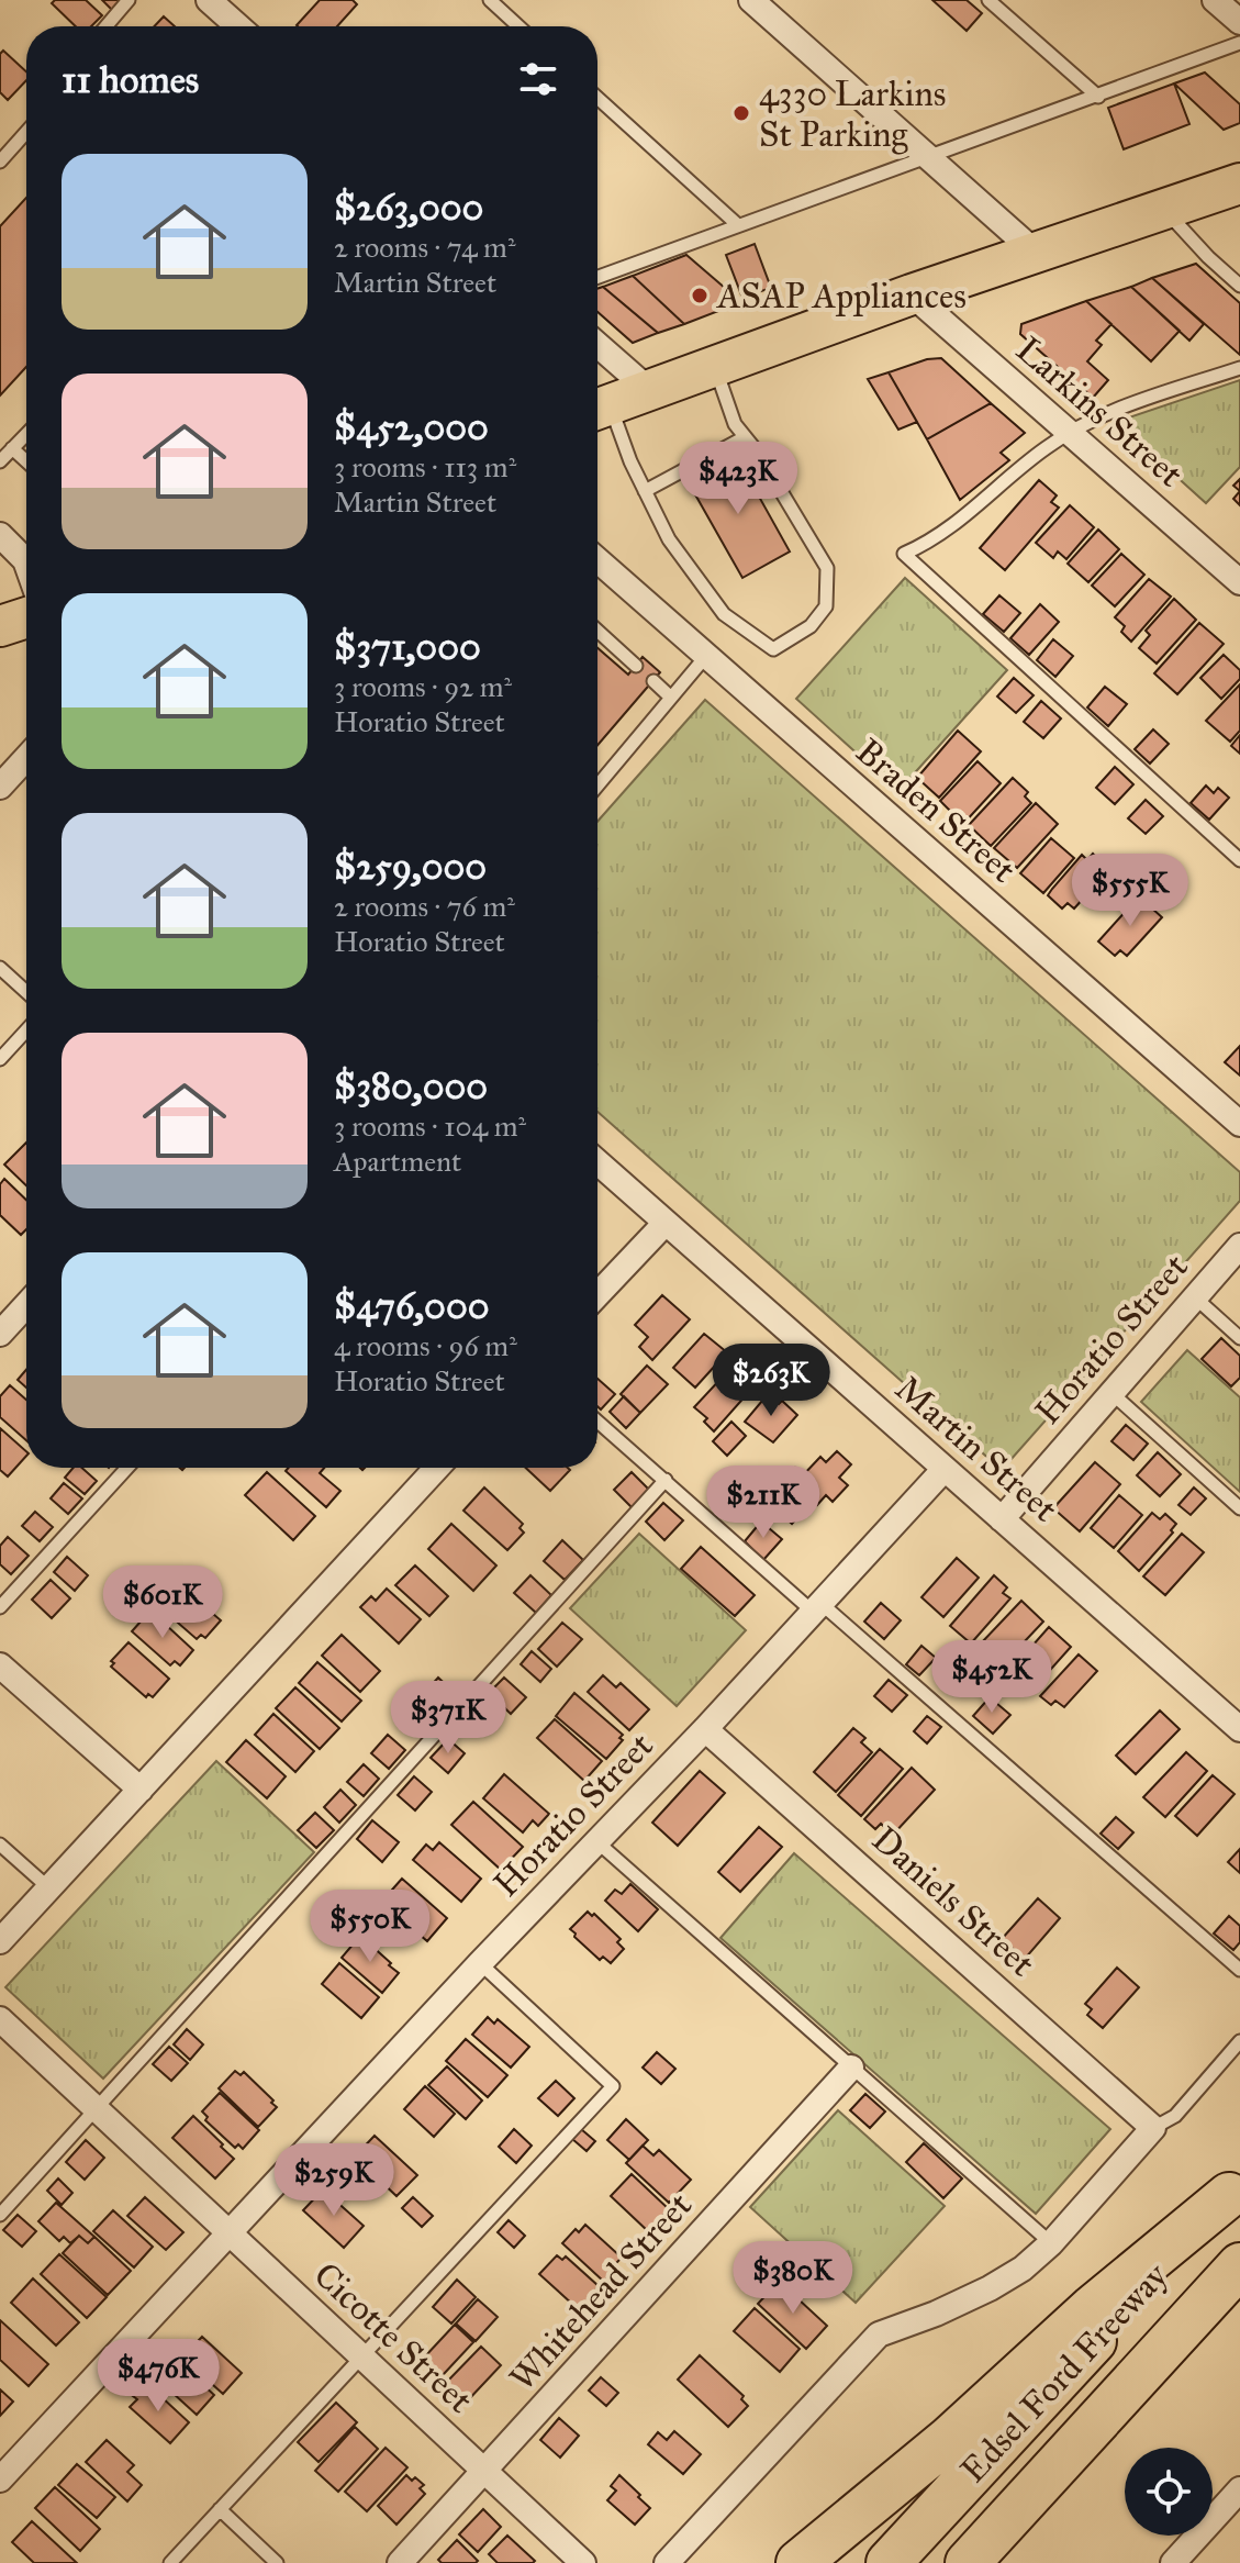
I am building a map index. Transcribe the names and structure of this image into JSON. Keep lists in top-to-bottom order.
{
  "streets": {
    "highway": ["Edsel Ford Freeway"],
    "street": [
      "Larkins Street",
      "Braden Street",
      "Horatio Street",
      "Martin Street",
      "Daniels Street",
      "Whitehead Street",
      "Cicotte Street"
    ]
  },
  "crossings": [
    ["Horatio Street", "Martin Street"],
    ["Horatio Street", "Daniels Street"],
    ["Horatio Street", "Cicotte Street"],
    ["Whitehead Street", "Cicotte Street"]
  ],
  "places": ["4330 Larkins St Parking", "ASAP Appliances"],
  "page": {
    "heading": "11 homes",
    "list": [
      {
        "name": "$263,000",
        "note": "2 rooms · 74 m² · Martin Street"
      },
      {
        "name": "$452,000",
        "note": "3 rooms · 113 m² · Martin Street"
      },
      {
        "name": "$371,000",
        "note": "3 rooms · 92 m² · Horatio Street"
      },
      {
        "name": "$259,000",
        "note": "2 rooms · 76 m² · Horatio Street"
      },
      {
        "name": "$380,000",
        "note": "3 rooms · 104 m² · Apartment"
      },
      {
        "name": "$476,000",
        "note": "4 rooms · 96 m² · Horatio Street"
      }
    ],
    "price": [
      "$423K",
      "$555K",
      "$263K",
      "$211K",
      "$601K",
      "$452K",
      "$371K",
      "$550K",
      "$259K",
      "$380K",
      "$476K"
    ]
  }
}
